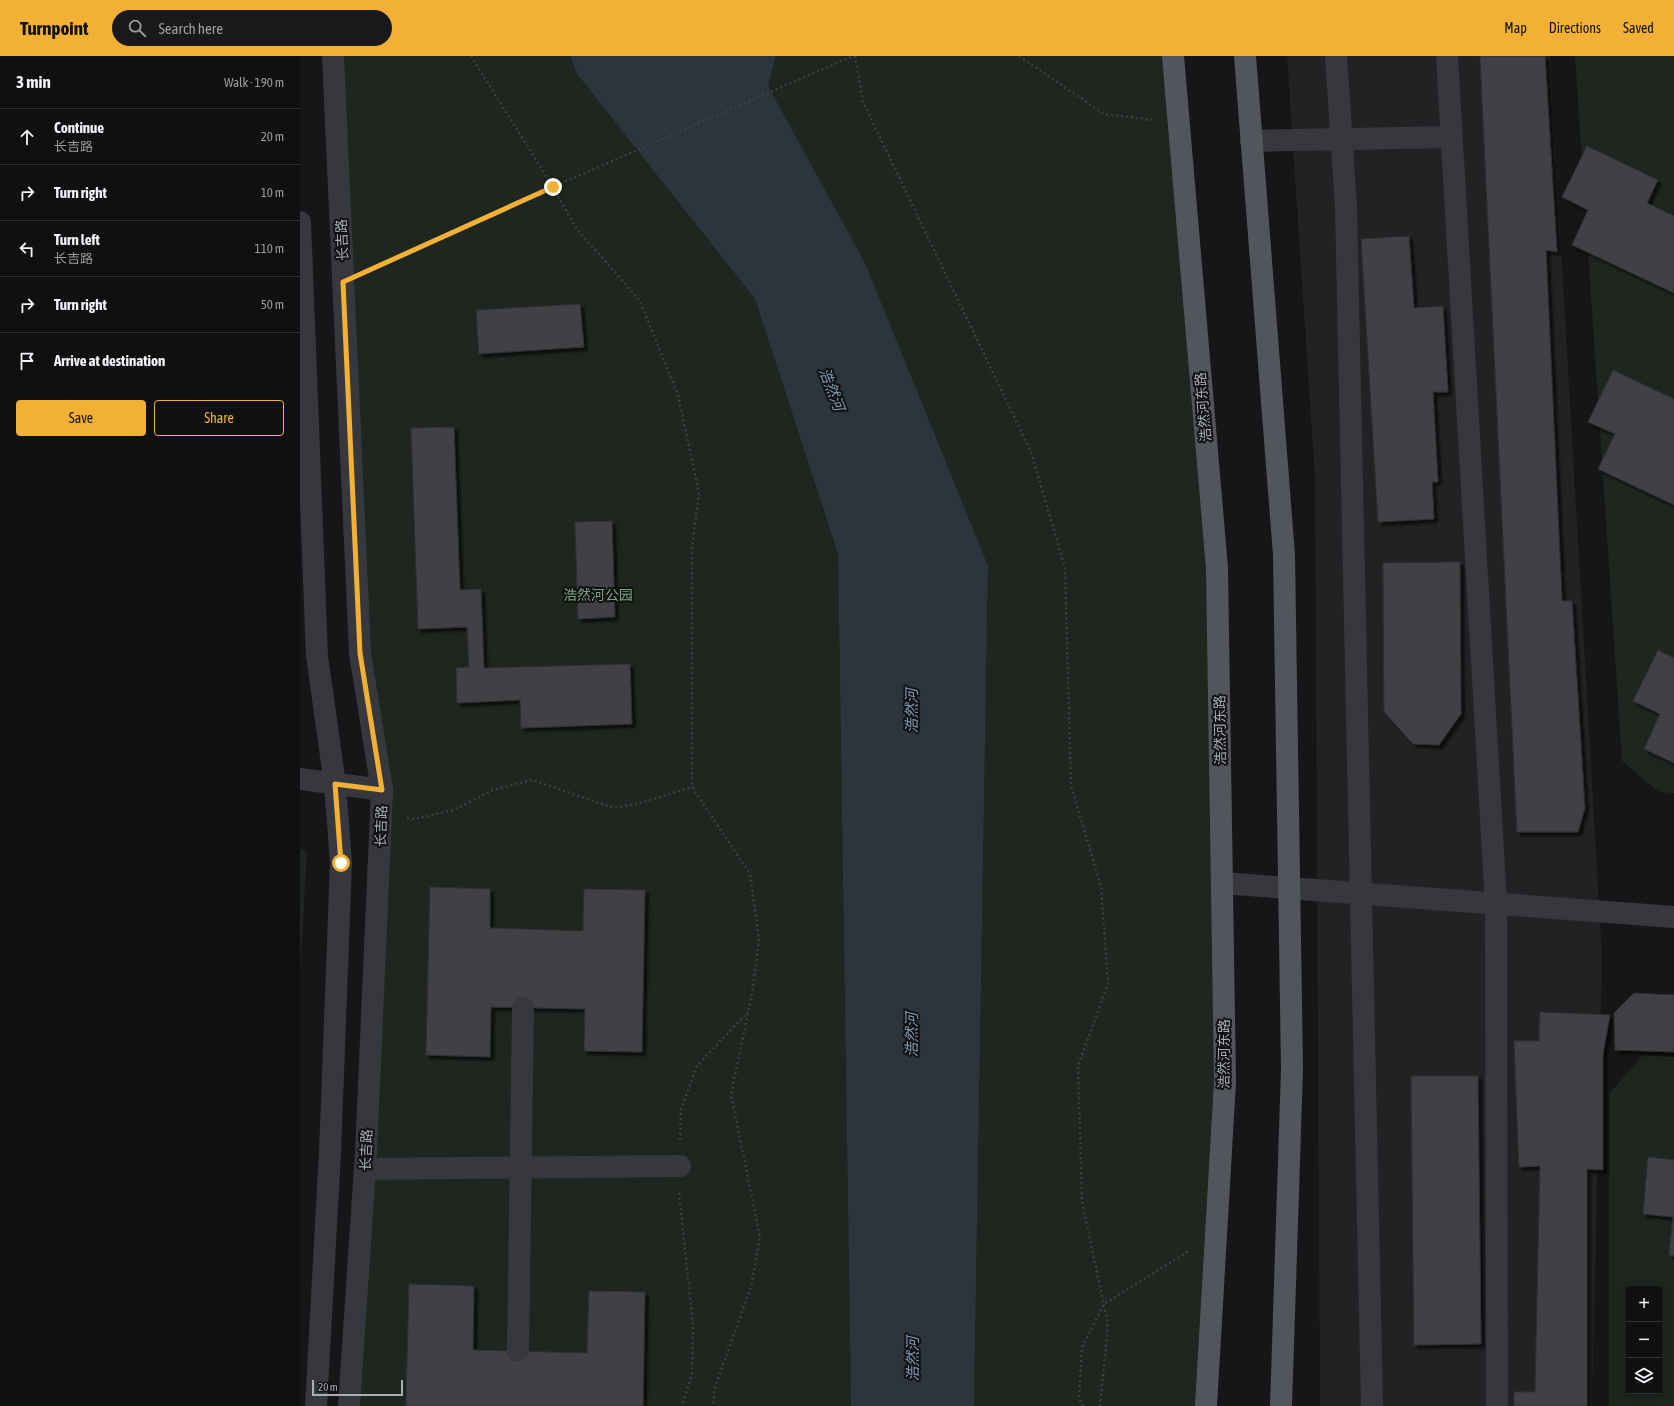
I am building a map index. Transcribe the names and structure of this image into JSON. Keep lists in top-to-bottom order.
{
  "streets": {
    "main road": ["浩然河东路"],
    "street": ["长吉路"]
  },
  "water": ["浩然河"],
  "parks": ["浩然河公园"],
  "scale_bar": "20 m",
  "page": {
    "header": "Turnpoint",
    "search": "Search here",
    "nav": ["Map", "Directions", "Saved"],
    "heading": ["3 min", "Walk · 190 m"],
    "list": [
      ["Continue", "长吉路", "20 m"],
      ["Turn right", "10 m"],
      ["Turn left", "长吉路", "110 m"],
      ["Turn right", "50 m"],
      "Arrive at destination"
    ],
    "buttons": ["Save", "Share"],
    "map_buttons": ["+", "−"],
    "scale": "20 m"
  }
}
